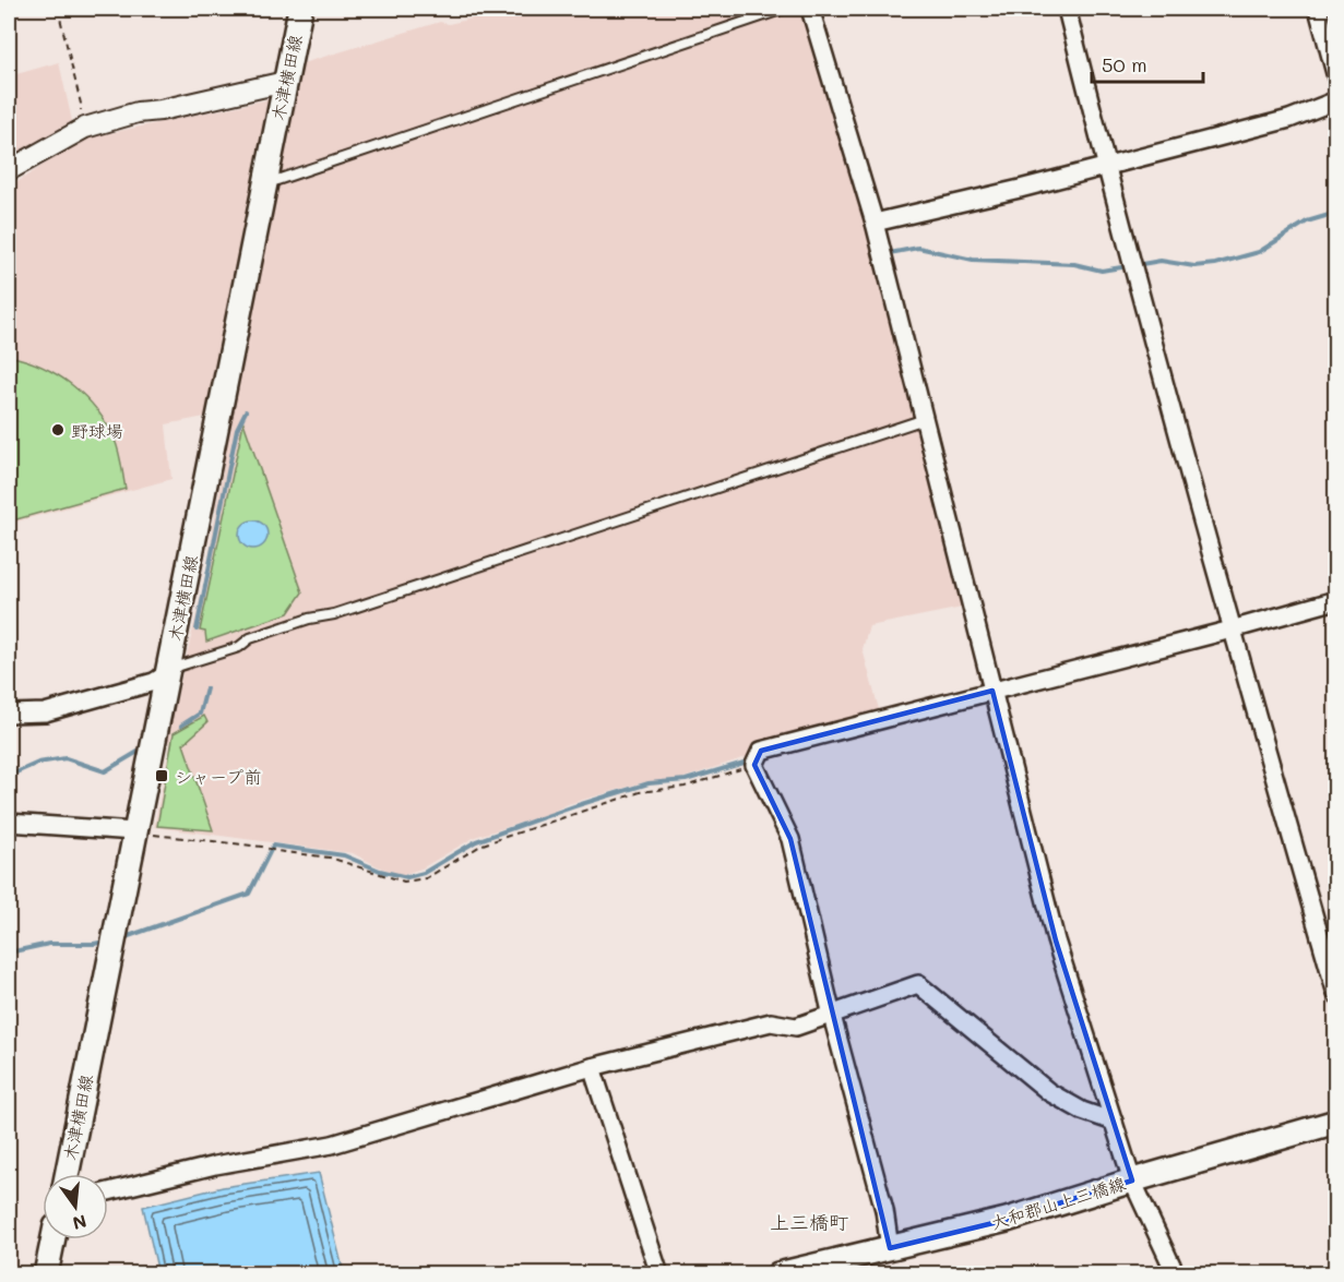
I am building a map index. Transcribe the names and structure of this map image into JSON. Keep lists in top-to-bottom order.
{
  "streets": {
    "main road": ["木津横田線", "大和郡山上三橋線"]
  },
  "districts": ["上三橋町"],
  "places": {
    "other": ["野球場"],
    "transit": ["シャープ前"]
  },
  "scale_bar": "50 m",
  "north": "bottom"
}
